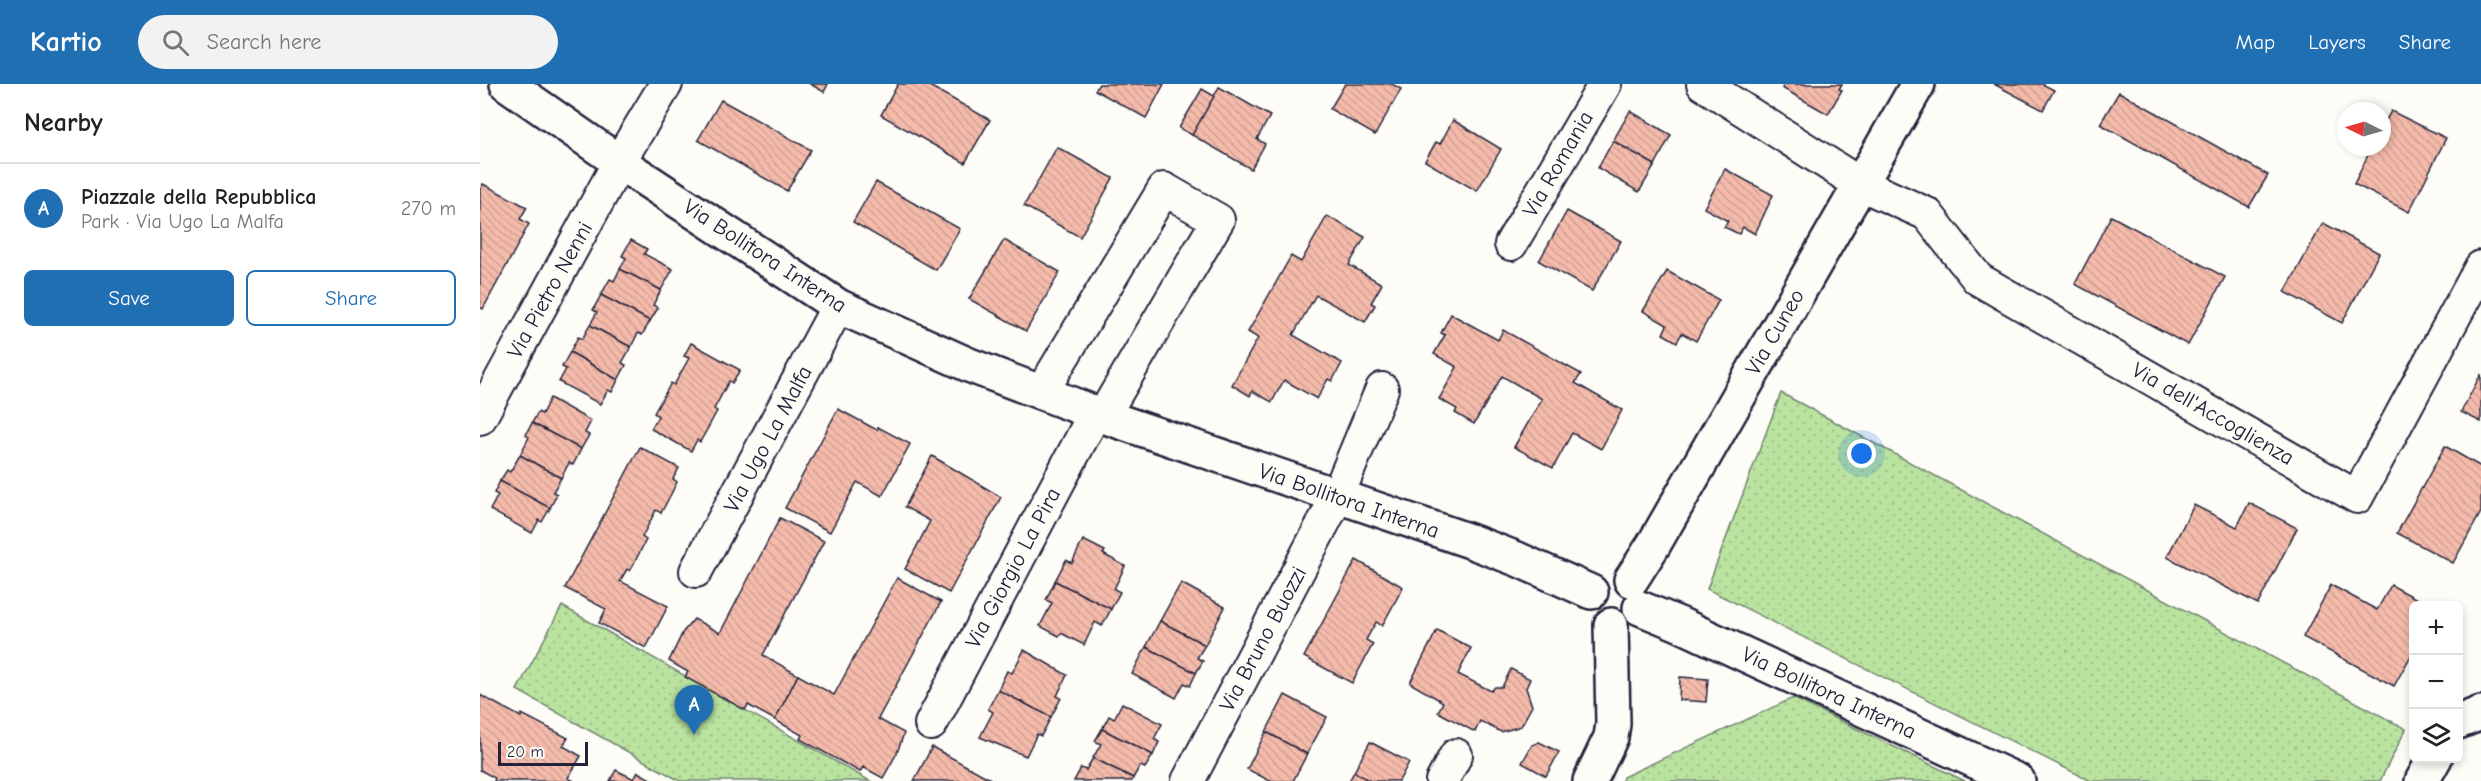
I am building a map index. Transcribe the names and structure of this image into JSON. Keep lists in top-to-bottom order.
{
  "streets": {
    "street": [
      "Via Romania",
      "Via Bollitora Interna",
      "Via Pietro Nenni",
      "Via Cuneo",
      "Via dell'Accoglienza",
      "Via Ugo La Malfa",
      "Via Giorgio La Pira",
      "Via Bruno Buozzi"
    ]
  },
  "crossings": [
    ["Via Bollitora Interna", "Via Pietro Nenni"],
    ["Via Bollitora Interna", "Via Cuneo"],
    ["Via Bollitora Interna", "Via Ugo La Malfa"],
    ["Via Bollitora Interna", "Via Giorgio La Pira"],
    ["Via Bollitora Interna", "Via Bruno Buozzi"],
    ["Via Cuneo", "Via dell'Accoglienza"]
  ],
  "scale_bar": "20 m",
  "north": "left",
  "page": {
    "header": "Kartio",
    "search": "Search here",
    "nav": ["Map", "Layers", "Share"],
    "heading": "Nearby",
    "list": [
      {
        "mark": "A",
        "name": "Piazzale della Repubblica",
        "note": "Park · Via Ugo La Malfa",
        "value": "270 m"
      }
    ],
    "buttons": ["Save", "Share"],
    "map_buttons": ["+", "−"],
    "pins": "A",
    "scale": "20 m"
  }
}
